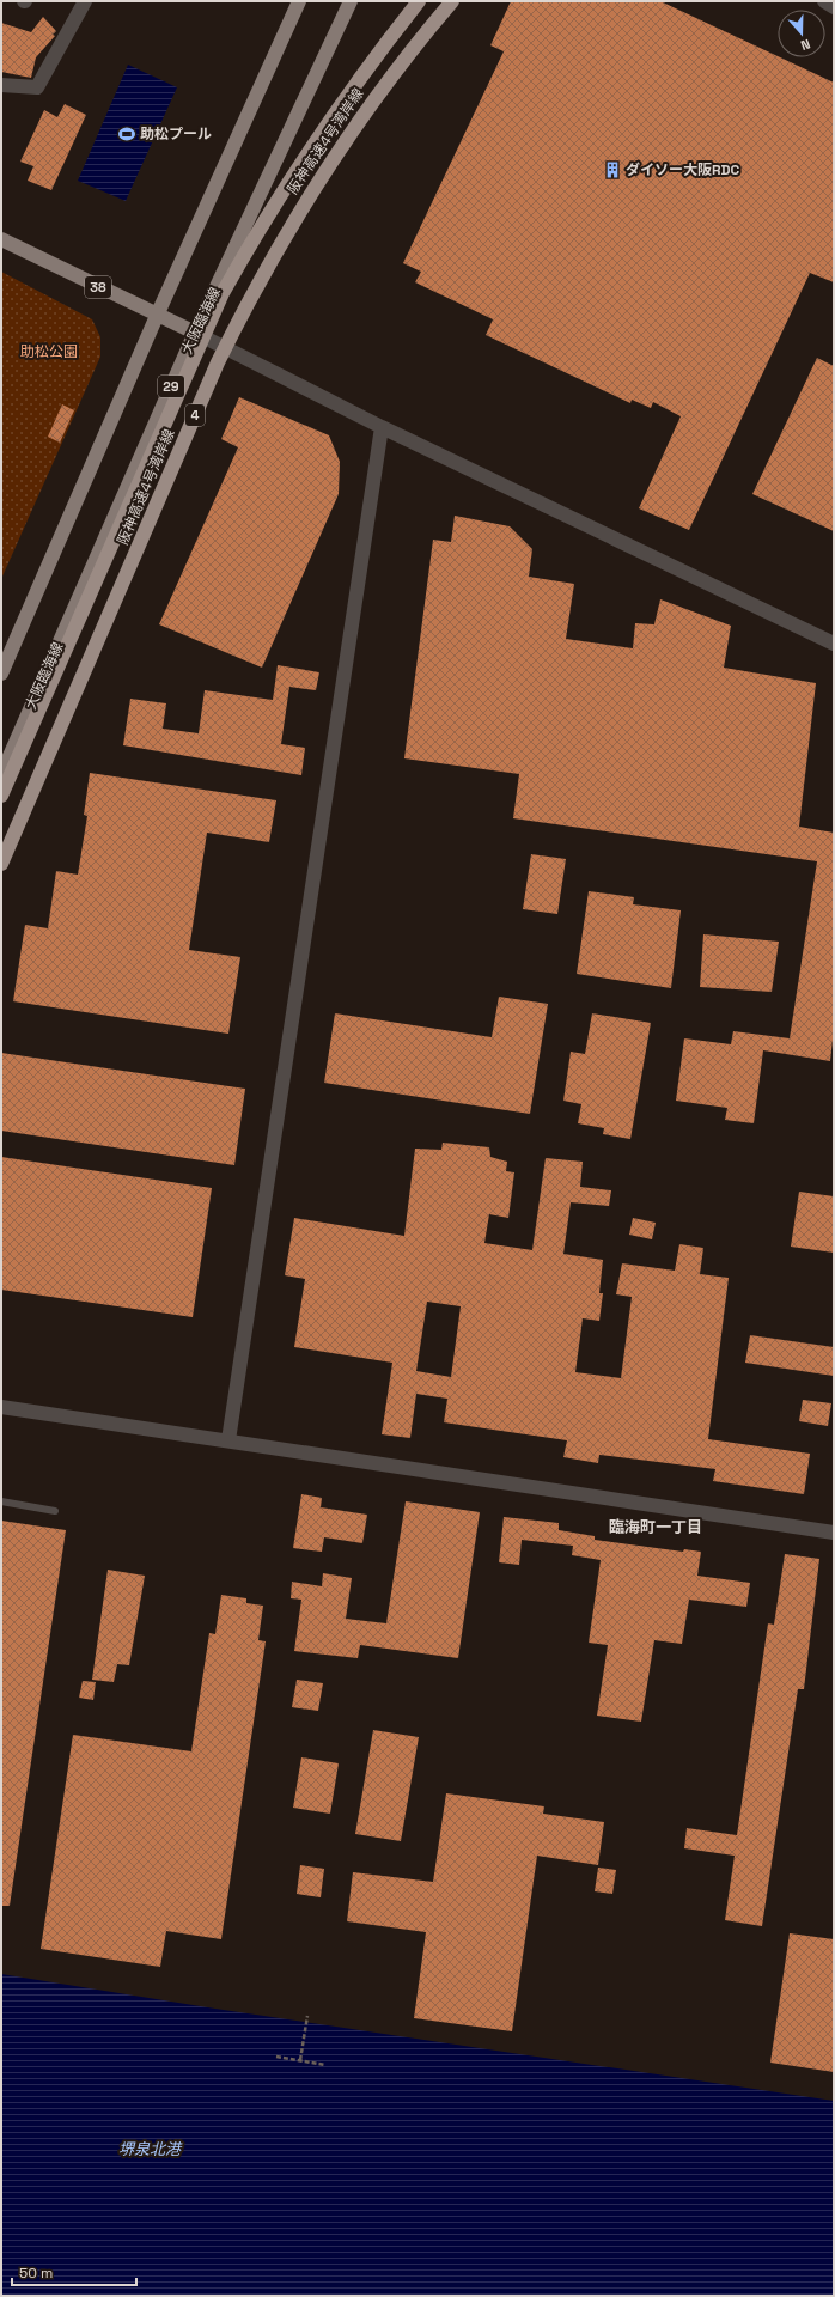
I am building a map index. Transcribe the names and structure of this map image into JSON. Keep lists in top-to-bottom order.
{
  "streets": {
    "highway": ["阪神高速4号湾岸線", "4"],
    "main road": ["38", "大阪臨海線", "29"]
  },
  "crossings": [
    ["38", "大阪臨海線"]
  ],
  "districts": ["臨海町一丁目"],
  "water": ["堺泉北港"],
  "parks": ["助松公園"],
  "places": {
    "sports": ["助松プール"],
    "building": ["ダイソー大阪RDC"]
  },
  "scale_bar": "50 m",
  "north": "bottom"
}
